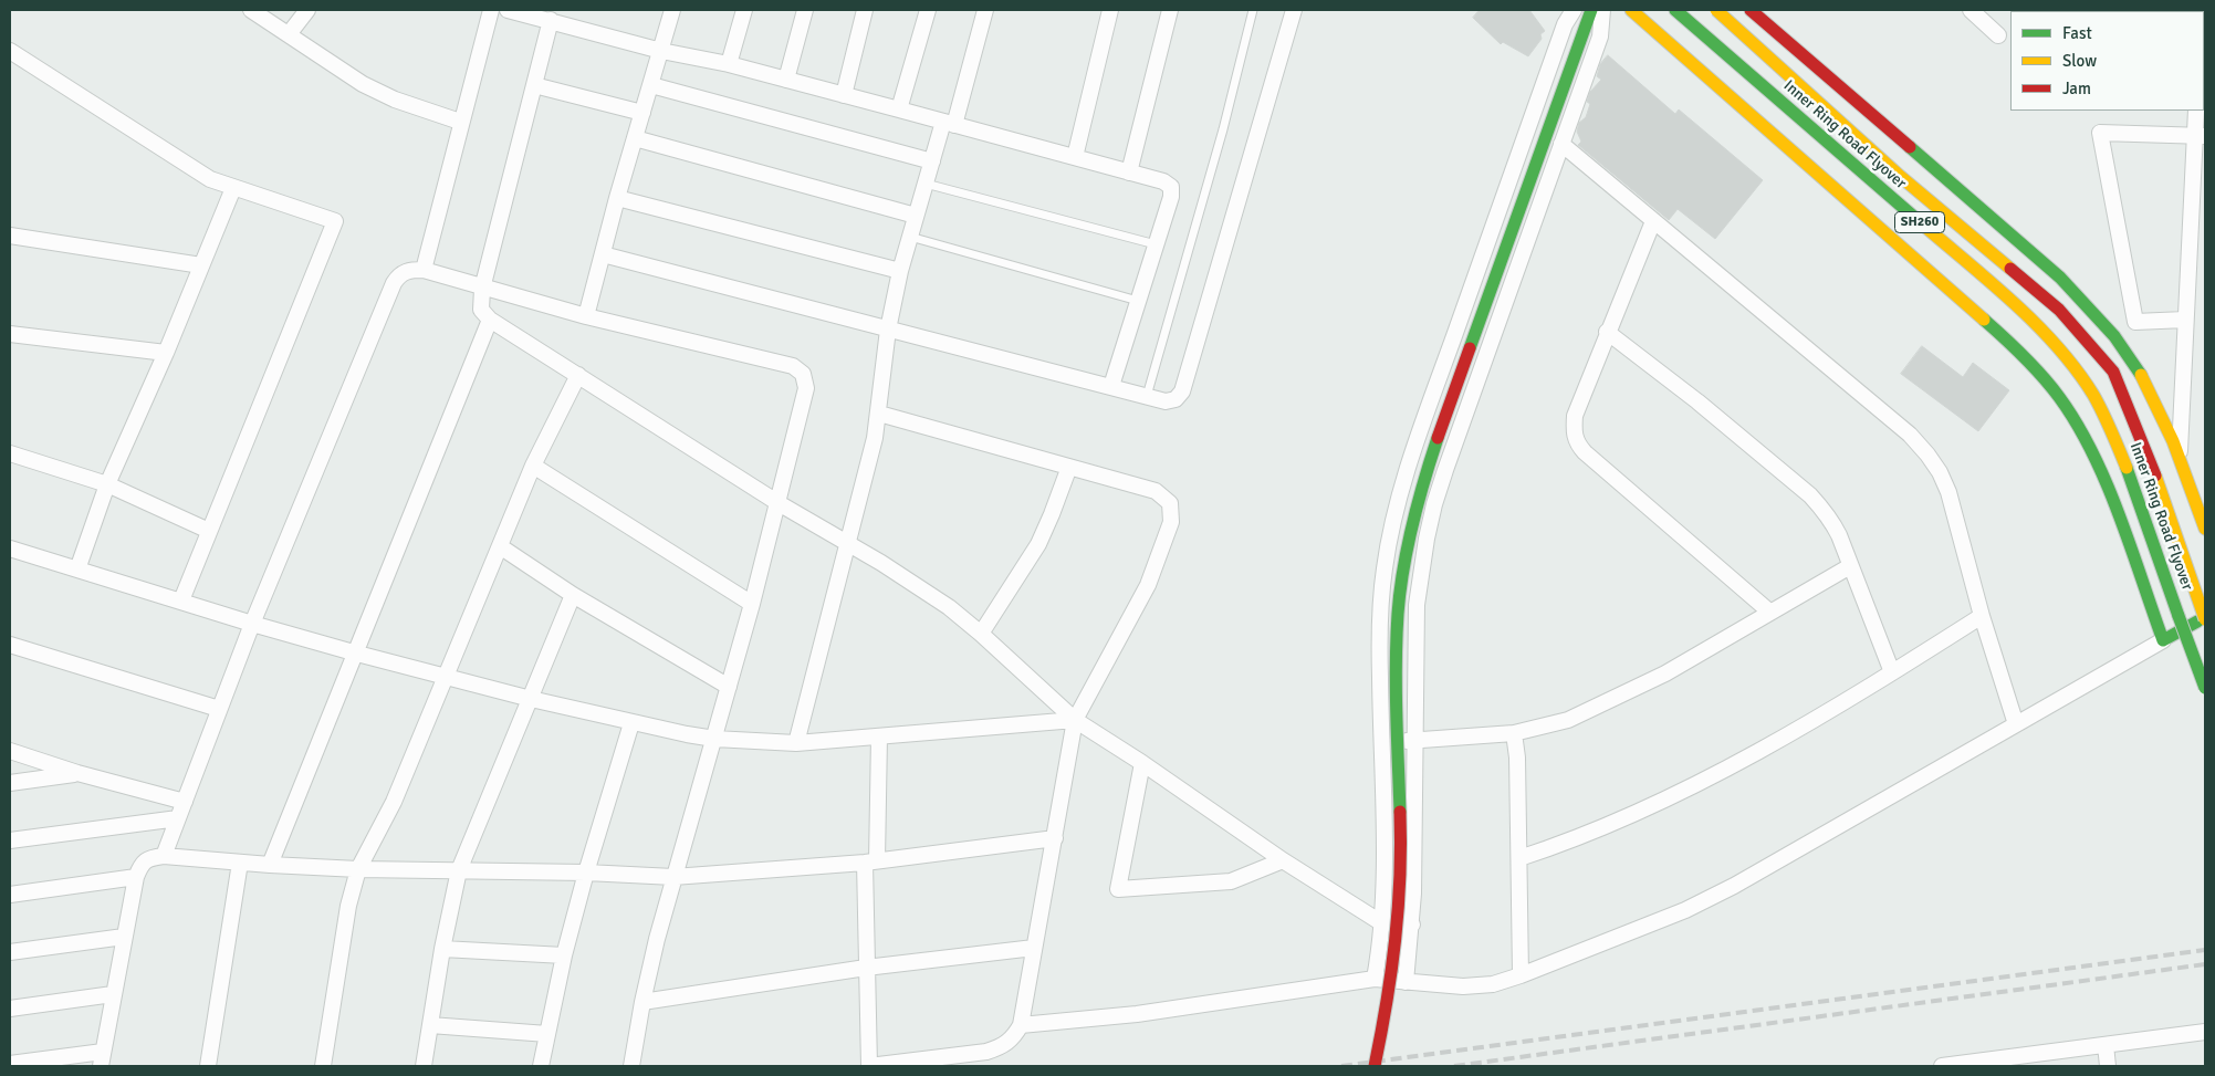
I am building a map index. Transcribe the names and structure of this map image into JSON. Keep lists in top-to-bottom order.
{
  "streets": {
    "main road": ["Inner Ring Road Flyover", "SH260"]
  },
  "legend": ["Fast", "Slow", "Jam"]
}
